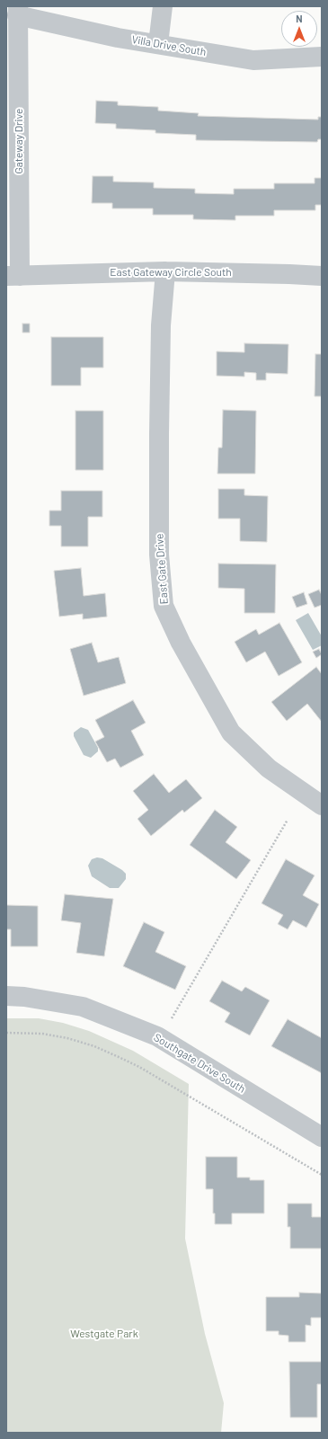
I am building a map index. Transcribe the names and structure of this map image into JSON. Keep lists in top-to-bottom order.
{
  "streets": {
    "street": [
      "Villa Drive South",
      "Gateway Drive",
      "East Gateway Circle South",
      "East Gate Drive",
      "Southgate Drive South"
    ]
  },
  "crossings": [
    ["Villa Drive South", "Gateway Drive"],
    ["Gateway Drive", "East Gateway Circle South"],
    ["East Gateway Circle South", "East Gate Drive"]
  ],
  "parks": ["Westgate Park"],
  "north": "top"
}
